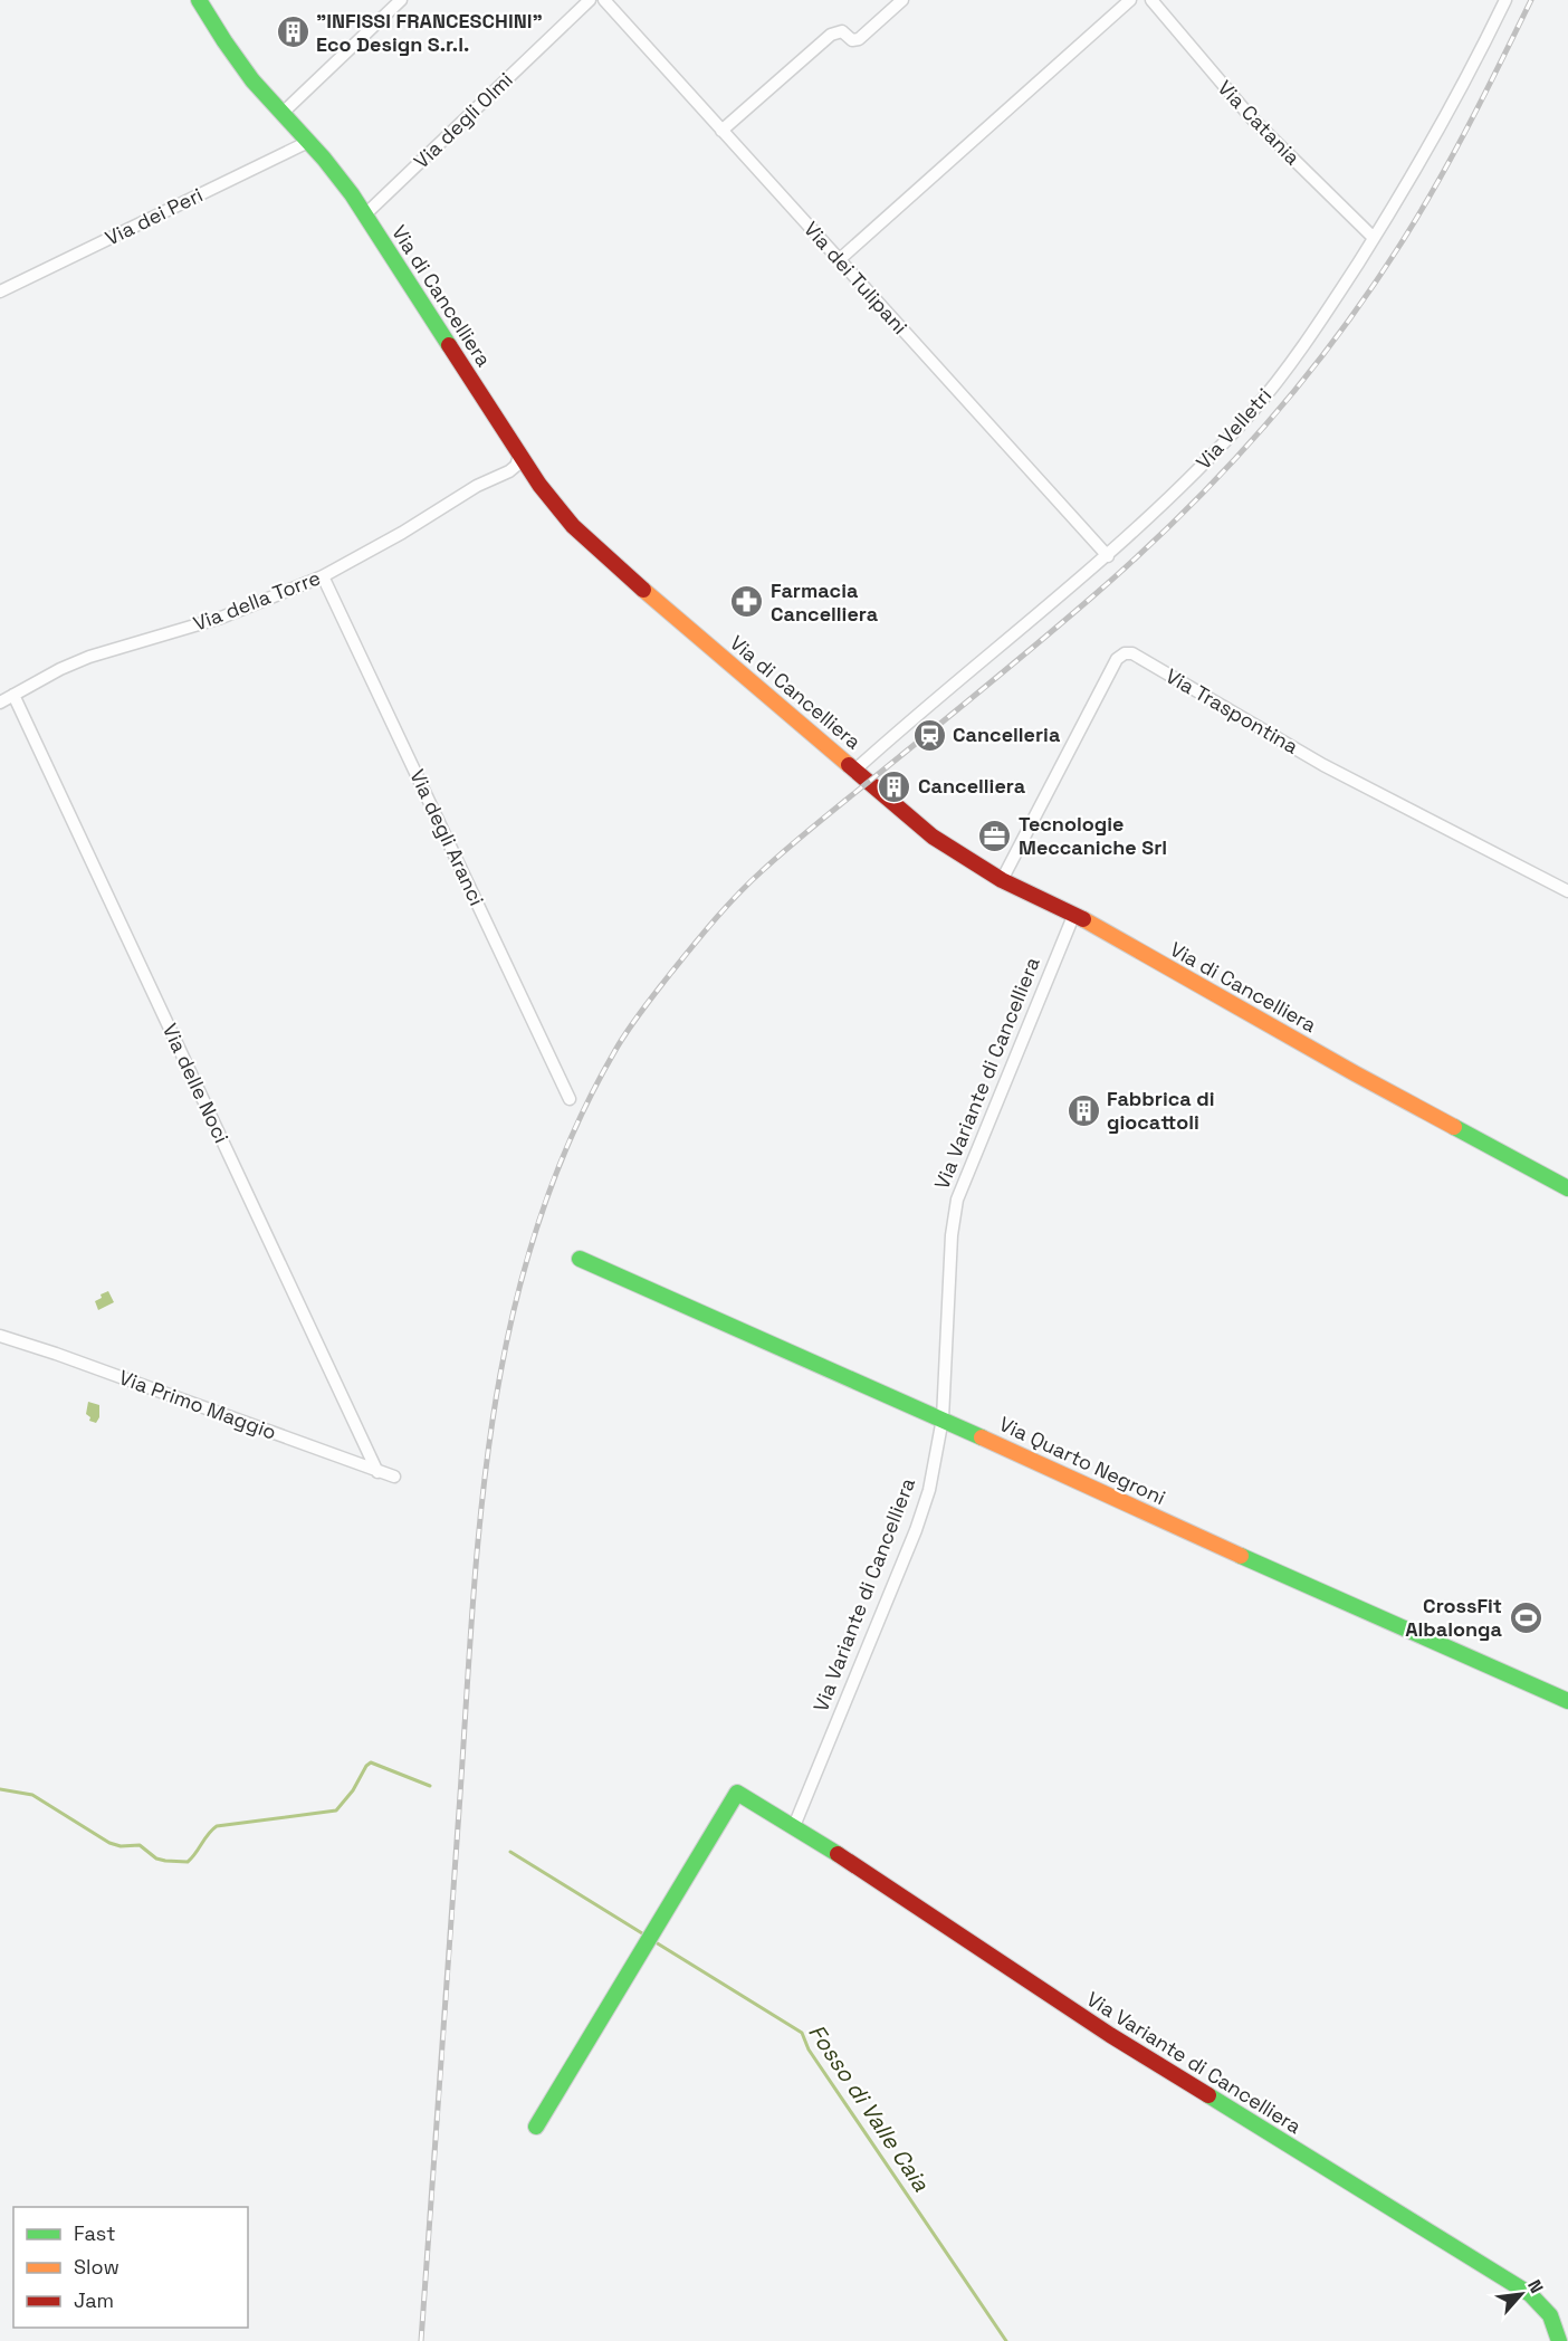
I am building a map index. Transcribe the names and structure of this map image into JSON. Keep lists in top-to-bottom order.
{
  "streets": {
    "street": [
      "Via degli Olmi",
      "Via Catania",
      "Via dei Peri",
      "Via dei Tulipani",
      "Via di Cancelliera",
      "Via Velletri",
      "Via della Torre",
      "Via Traspontina",
      "Via degli Aranci",
      "Via Variante di Cancelliera",
      "Via delle Noci",
      "Via Primo Maggio",
      "Via Quarto Negroni"
    ]
  },
  "crossings": [
    ["Via degli Olmi", "Via di Cancelliera"],
    ["Via Catania", "Via Velletri"],
    ["Via dei Peri", "Via di Cancelliera"],
    ["Via dei Tulipani", "Via Velletri"],
    ["Via di Cancelliera", "Via Velletri"],
    ["Via di Cancelliera", "Via della Torre"],
    ["Via di Cancelliera", "Via Traspontina"],
    ["Via di Cancelliera", "Via Variante di Cancelliera"],
    ["Via della Torre", "Via degli Aranci"],
    ["Via della Torre", "Via delle Noci"],
    ["Via Variante di Cancelliera", "Via Quarto Negroni"],
    ["Via delle Noci", "Via Primo Maggio"]
  ],
  "water": ["Fosso di Valle Caia"],
  "places": {
    "building": ["\"INFISSI FRANCESCHINI\" Eco Design S.r.l.", "Cancelliera", "Fabbrica di giocattoli"],
    "pharmacy": ["Farmacia Cancelliera"],
    "station": ["Cancelleria"],
    "office": ["Tecnologie Meccaniche Srl"],
    "sports": ["CrossFit Albalonga"]
  },
  "legend": ["Fast", "Slow", "Jam"],
  "north": "top right"
}
